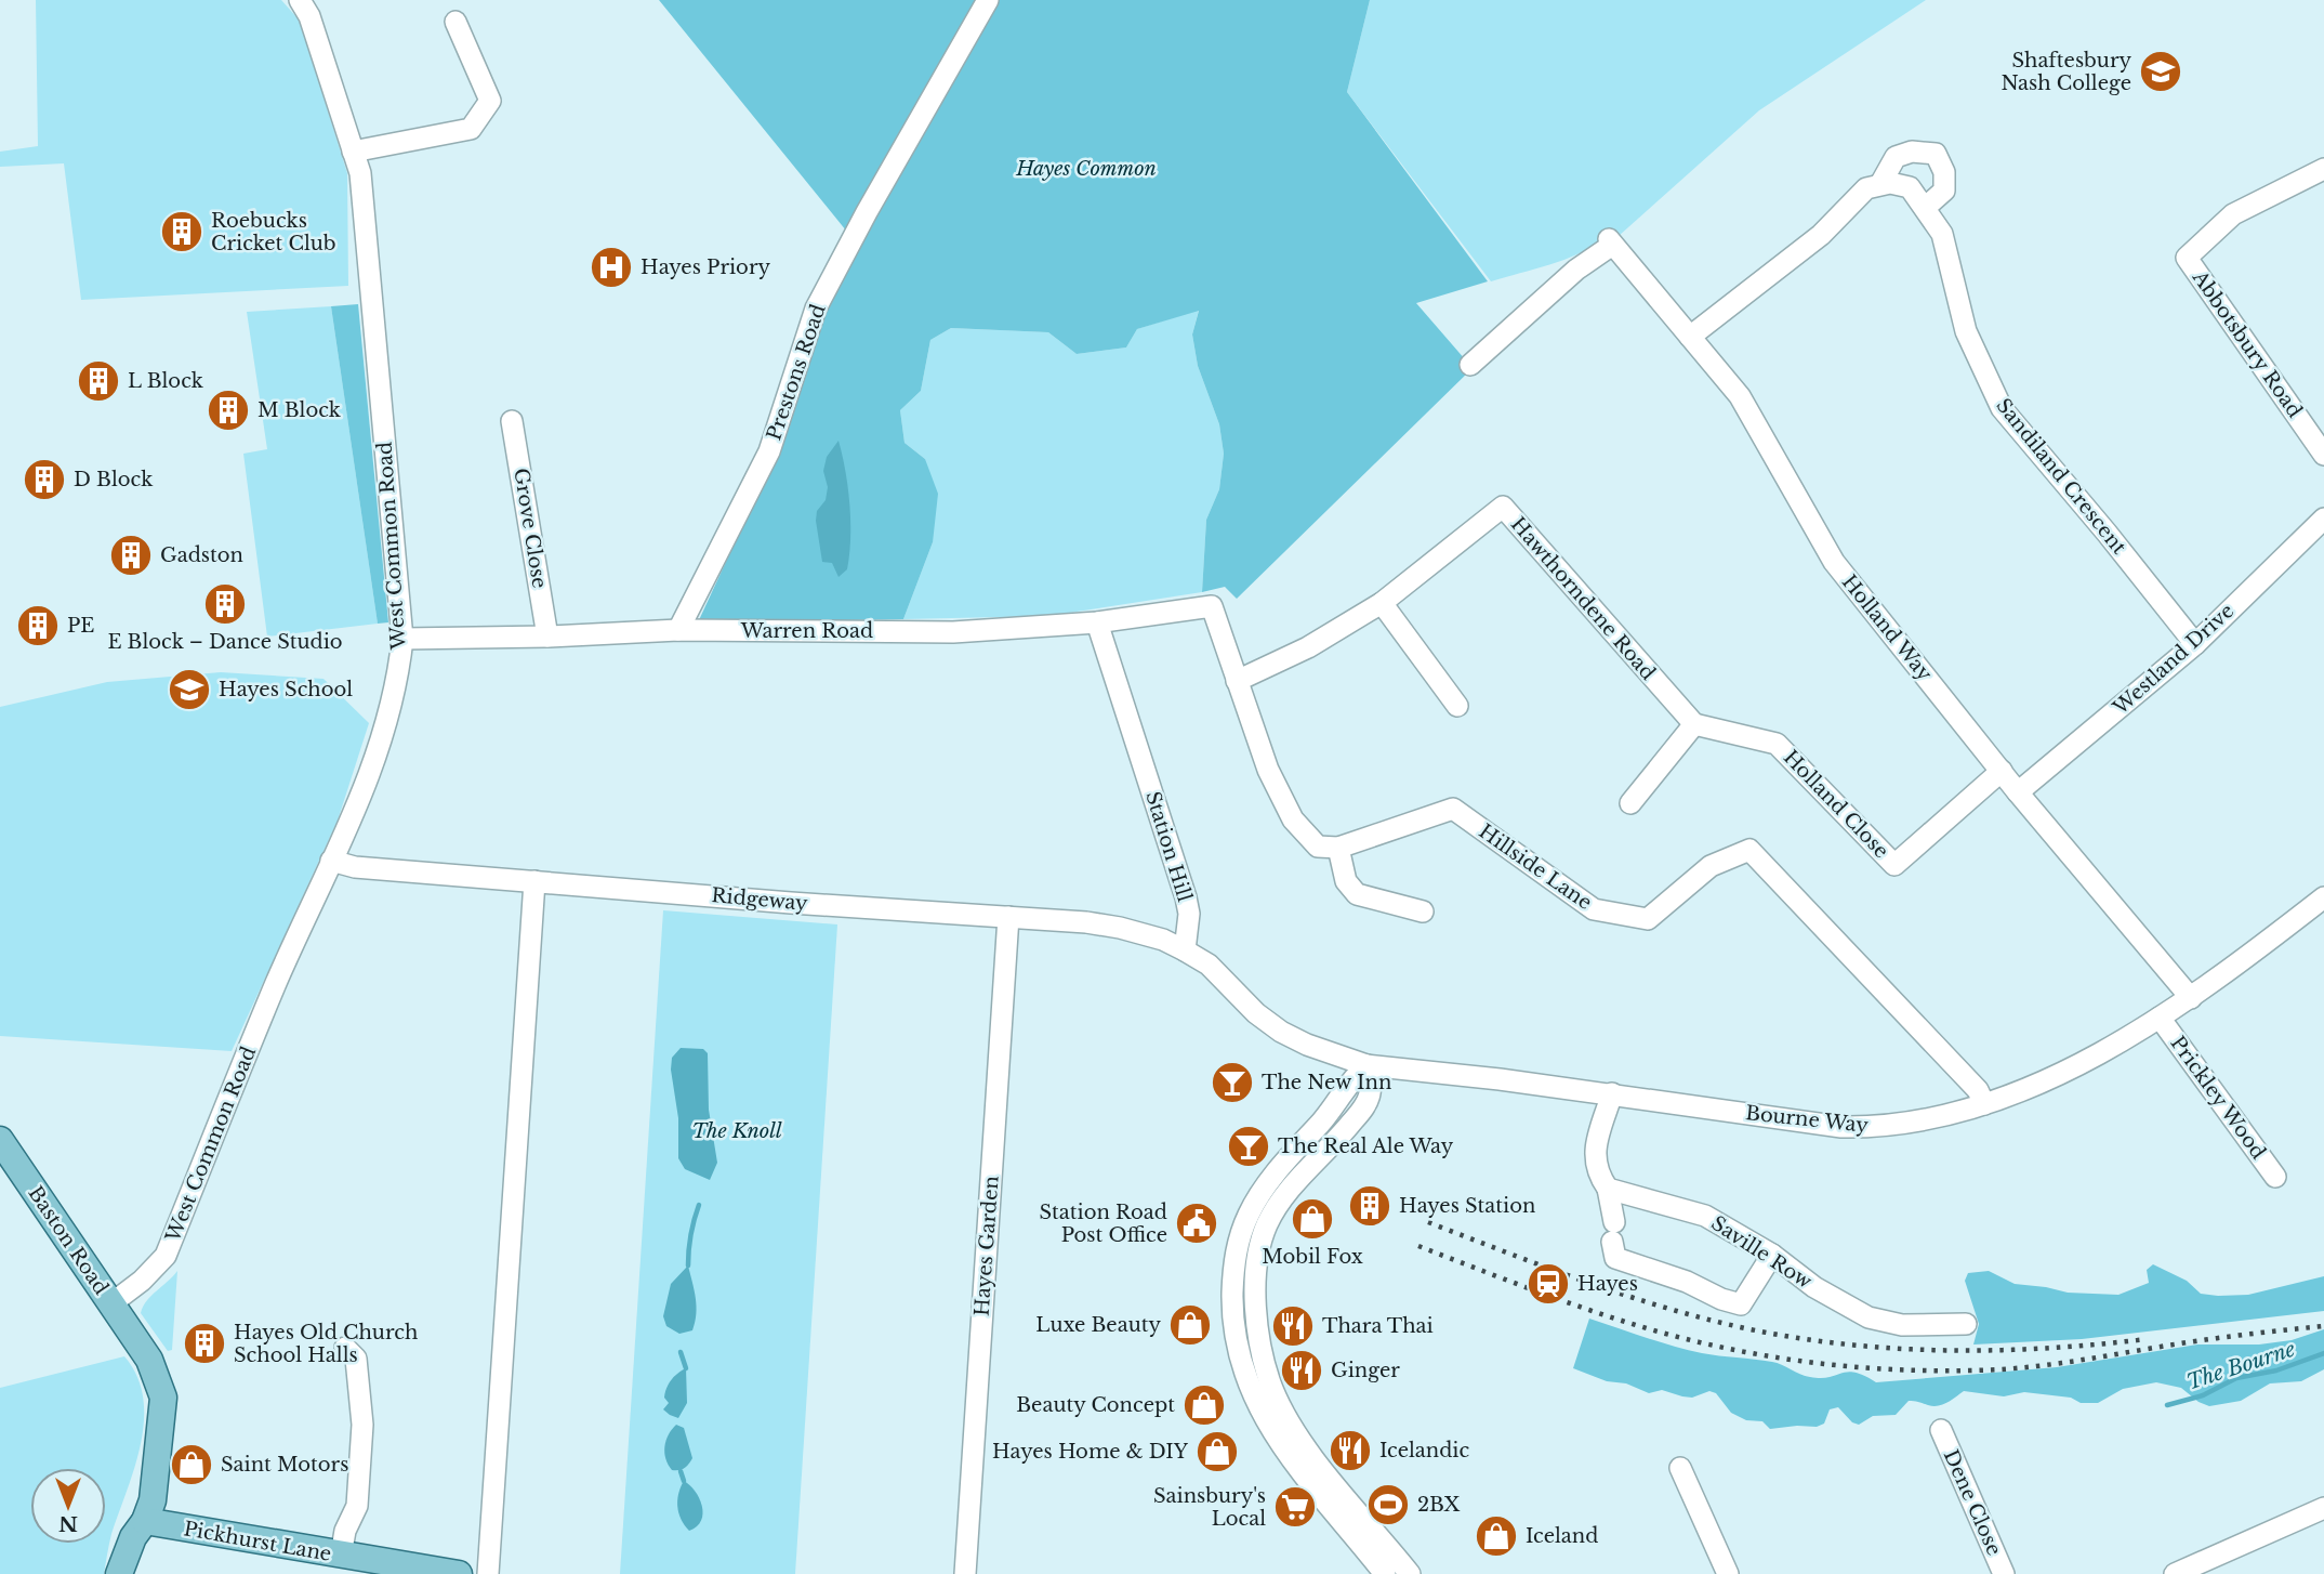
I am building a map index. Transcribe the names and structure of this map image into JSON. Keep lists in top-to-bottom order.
{
  "streets": {
    "main road": ["Baston Road", "Pickhurst Lane"],
    "street": [
      "Abbotsbury Road",
      "Prestons Road",
      "Sandiland Crescent",
      "Grove Close",
      "West Common Road",
      "Hawthorndene Road",
      "Holland Way",
      "Warren Road",
      "Westland Drive",
      "Holland Close",
      "Station Hill",
      "Hillside Lane",
      "Ridgeway",
      "Prickley Wood",
      "Bourne Way",
      "Hayes Garden",
      "Saville Row",
      "Dene Close"
    ]
  },
  "crossings": [
    ["Prestons Road", "Warren Road"],
    ["Sandiland Crescent", "Westland Drive"],
    ["Grove Close", "Warren Road"],
    ["West Common Road", "Warren Road"],
    ["West Common Road", "Ridgeway"],
    ["West Common Road", "Baston Road"],
    ["Hawthorndene Road", "Warren Road"],
    ["Hawthorndene Road", "Holland Close"],
    ["Holland Way", "Westland Drive"],
    ["Holland Way", "Holland Close"],
    ["Holland Way", "Bourne Way"],
    ["Warren Road", "Station Hill"],
    ["Station Hill", "Ridgeway"],
    ["Hillside Lane", "Bourne Way"],
    ["Ridgeway", "Hayes Garden"],
    ["Prickley Wood", "Bourne Way"],
    ["Baston Road", "Pickhurst Lane"]
  ],
  "water": ["The Bourne"],
  "parks": ["Hayes Common", "The Knoll"],
  "places": {
    "school or university": ["Shaftesbury Nash College", "Hayes School"],
    "building": [
      "Roebucks Cricket Club",
      "L Block",
      "M Block",
      "D Block",
      "Gadston",
      "E Block – Dance Studio",
      "PE",
      "Hayes Station",
      "Hayes Old Church School Halls"
    ],
    "hospital": ["Hayes Priory"],
    "bar": ["The New Inn", "The Real Ale Way"],
    "shop": [
      "Mobil Fox",
      "Luxe Beauty",
      "Beauty Concept",
      "Hayes Home & DIY",
      "Saint Motors",
      "Iceland"
    ],
    "public building": ["Station Road Post Office"],
    "station": ["Hayes"],
    "restaurant": ["Thara Thai", "Ginger", "Icelandic"],
    "sports": ["2BX"],
    "supermarket": ["Sainsbury's Local"]
  },
  "north": "bottom"
}
